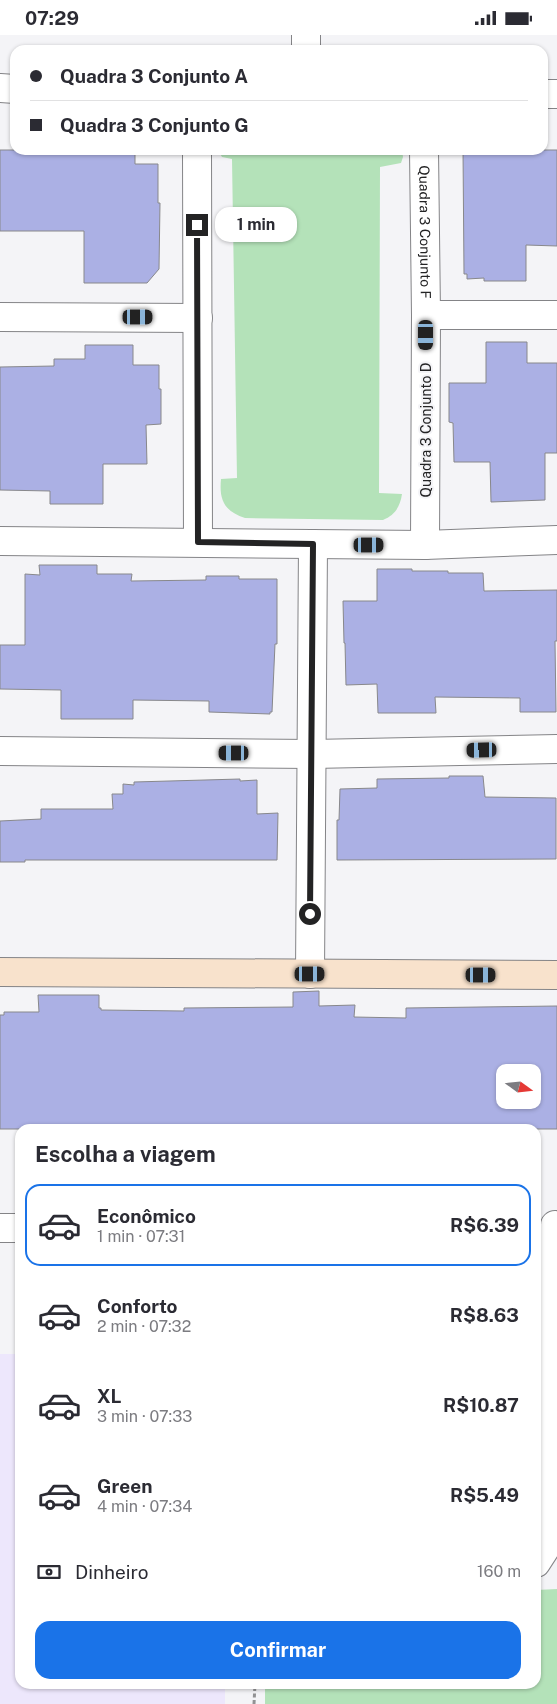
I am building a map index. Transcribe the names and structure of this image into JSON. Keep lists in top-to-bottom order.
{
  "streets": {
    "street": ["Quadra 3 Conjunto F", "Quadra 3 Conjunto D"]
  },
  "crossings": [
    ["Quadra 3 Conjunto F", "Quadra 3 Conjunto D"]
  ],
  "north": "right",
  "page": {
    "status": "07:29",
    "banner": ["Quadra 3 Conjunto A", "Quadra 3 Conjunto G"],
    "bubble": "1 min",
    "heading": "Escolha a viagem",
    "list": [
      {
        "name": "Econômico",
        "note": "1 min · 07:31",
        "value": "R$6.39"
      },
      {
        "name": "Conforto",
        "note": "2 min · 07:32",
        "value": "R$8.63"
      },
      {
        "name": "XL",
        "note": "3 min · 07:33",
        "value": "R$10.87"
      },
      {
        "name": "Green",
        "note": "4 min · 07:34",
        "value": "R$5.49"
      }
    ],
    "pay": ["Dinheiro", "160 m"],
    "buttons": "Confirmar"
  }
}
